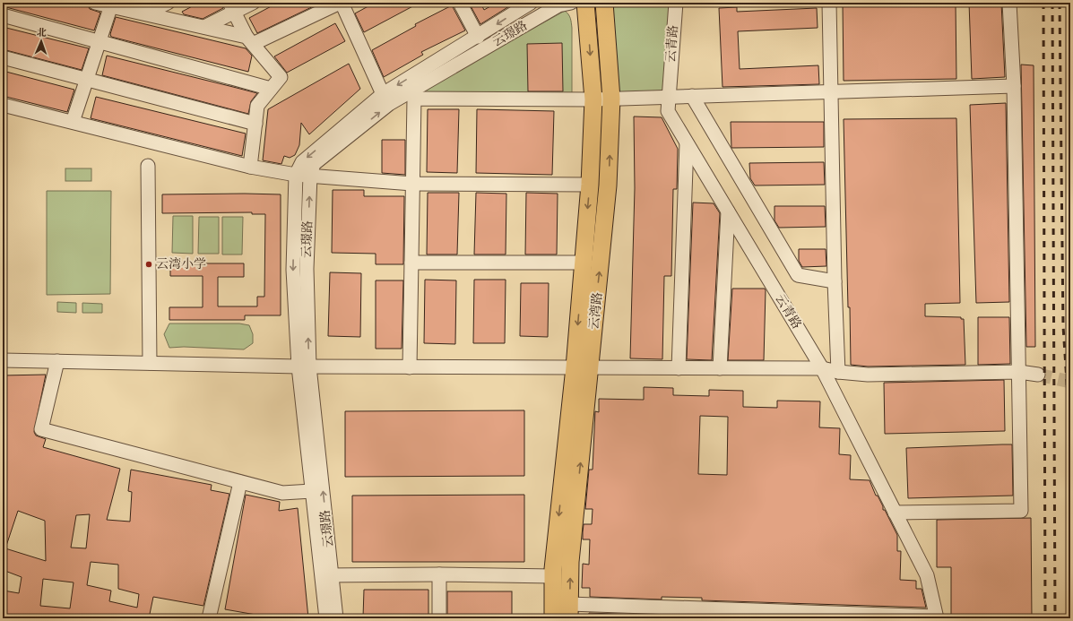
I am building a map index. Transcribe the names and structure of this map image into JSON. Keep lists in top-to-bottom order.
{
  "streets": {
    "main road": ["云湾路"],
    "street": ["云璟路", "云青路"]
  },
  "places": ["云湾小学"],
  "north": "top"
}
